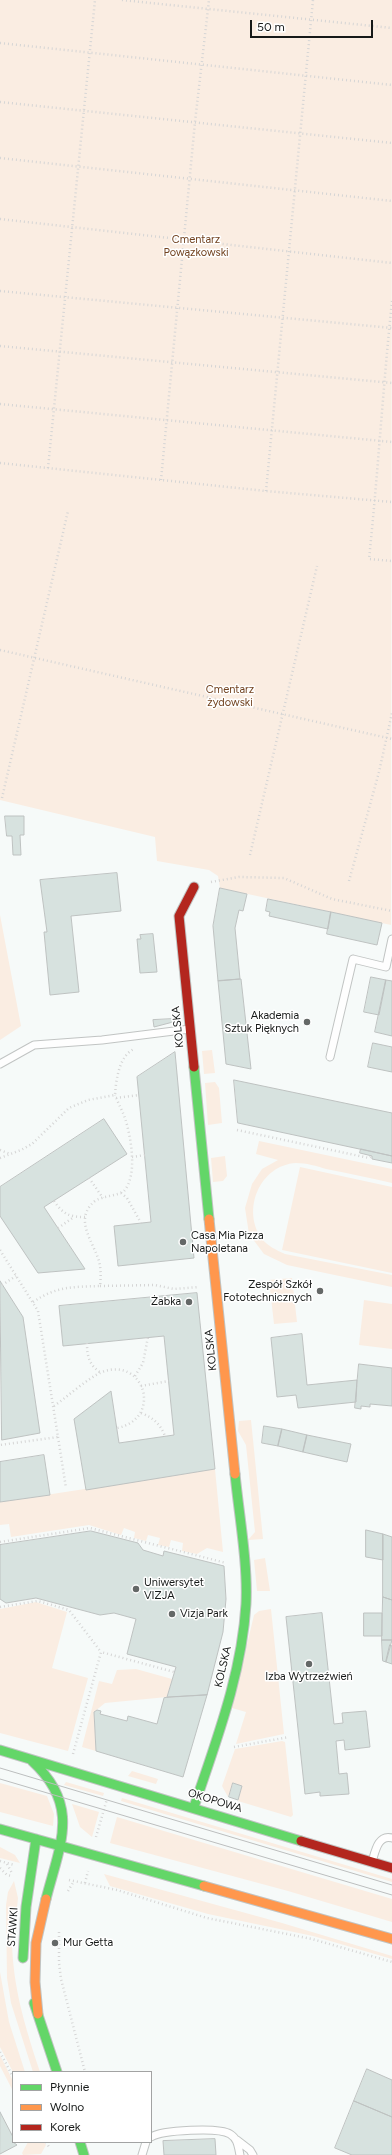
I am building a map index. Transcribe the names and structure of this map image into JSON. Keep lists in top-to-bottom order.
{
  "streets": {
    "street": ["KOLSKA", "OKOPOWA", "STAWKI"]
  },
  "crossings": [
    ["KOLSKA", "OKOPOWA"],
    ["OKOPOWA", "STAWKI"]
  ],
  "parks": ["Cmentarz Powązkowski", "Cmentarz żydowski"],
  "places": [
    "Akademia Sztuk Pięknych",
    "Casa Mia Pizza Napoletana",
    "Zespół Szkół Fototechnicznych",
    "Żabka",
    "Uniwersytet VIZJA",
    "Vizja Park",
    "Izba Wytrzeźwień",
    "Mur Getta"
  ],
  "legend": ["Płynnie", "Wolno", "Korek"],
  "scale_bar": "50 m"
}
